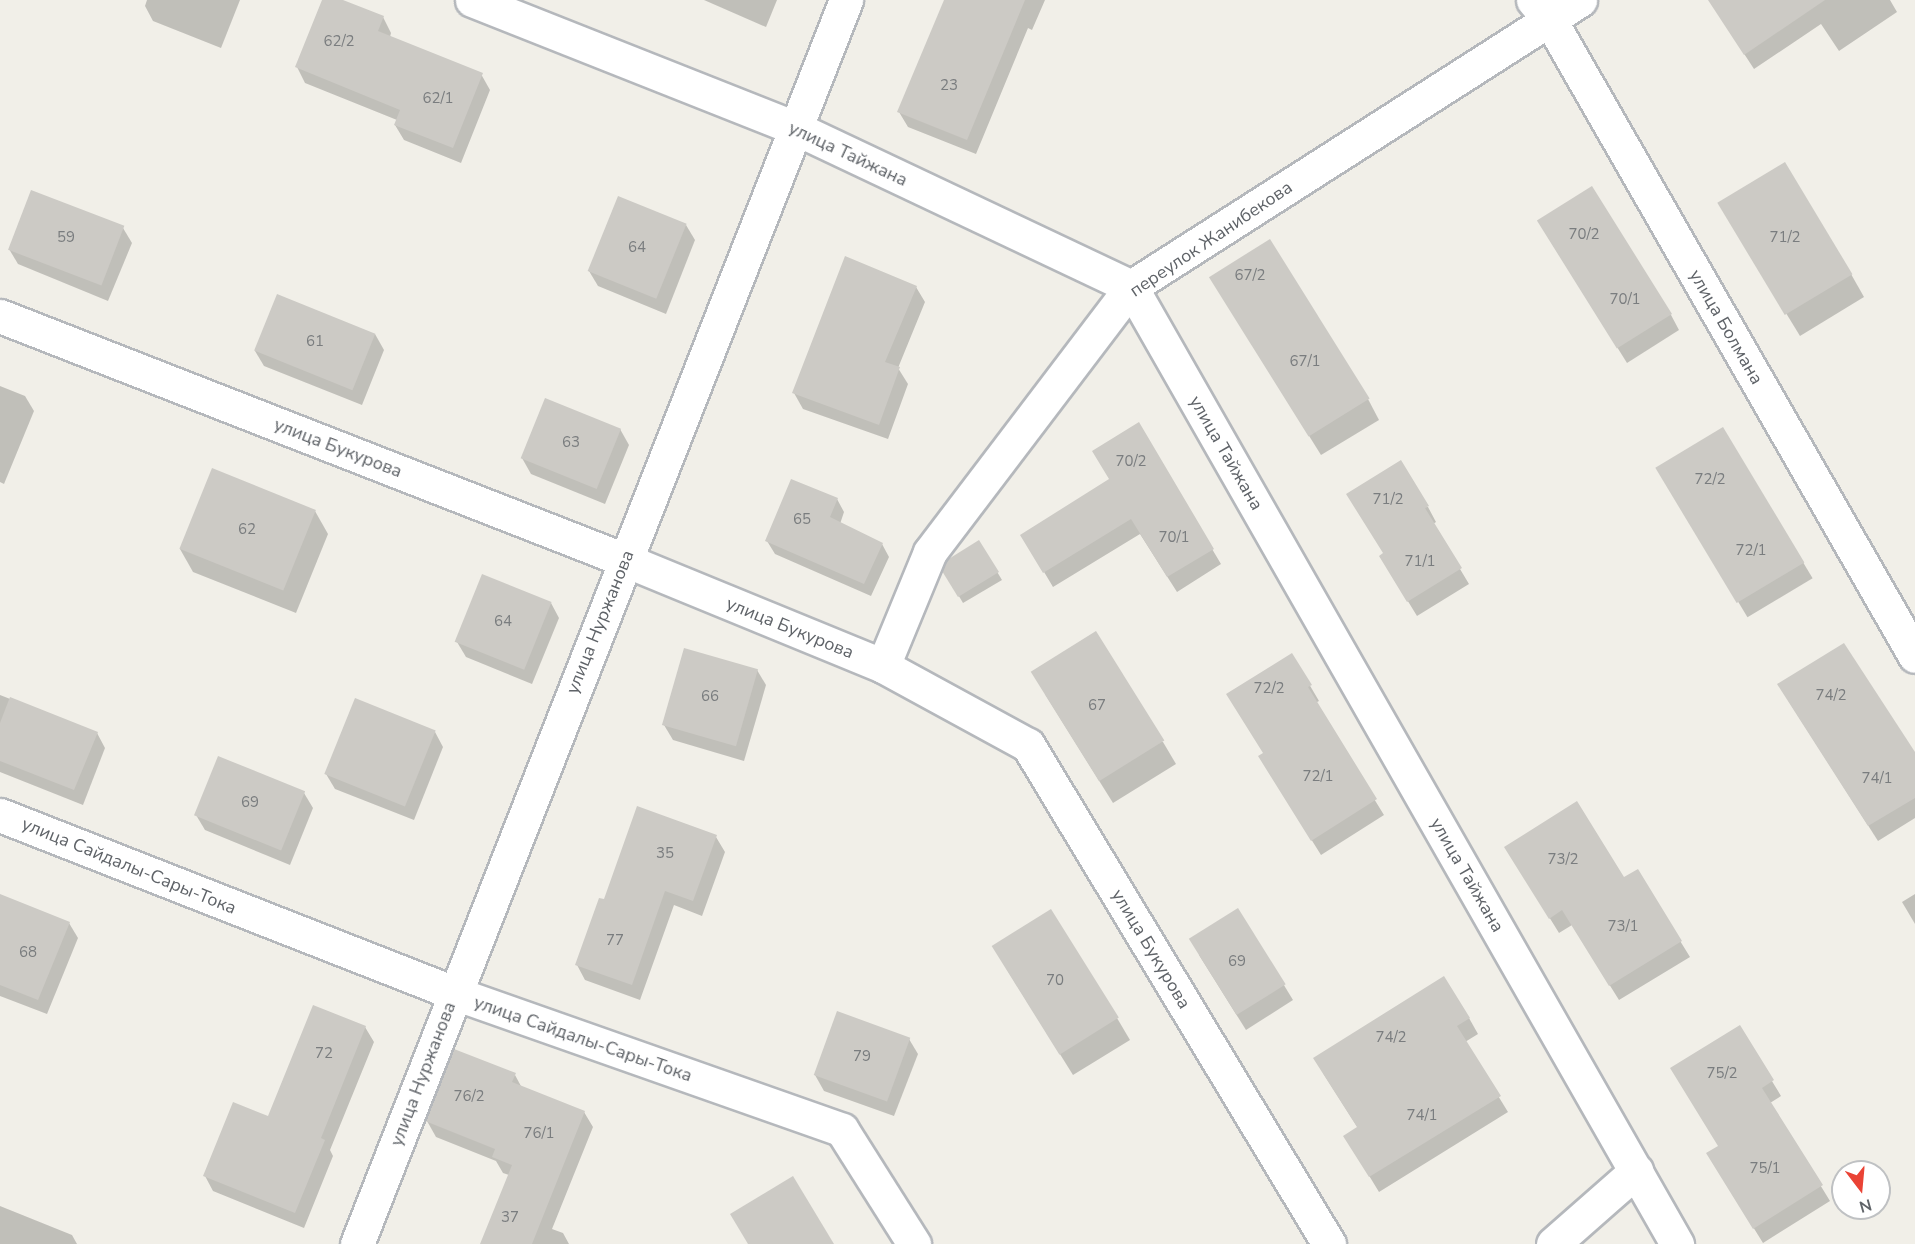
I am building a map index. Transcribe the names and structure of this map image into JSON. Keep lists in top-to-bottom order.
{
  "streets": {
    "street": [
      "улица Тайжана",
      "переулок Жанибекова",
      "улица Болмана",
      "улица Букурова",
      "улица Нуржанова",
      "улица Сайдалы-Сары-Тока"
    ]
  },
  "crossings": [
    ["улица Тайжана", "переулок Жанибекова"],
    ["улица Тайжана", "улица Нуржанова"],
    ["переулок Жанибекова", "улица Болмана"],
    ["переулок Жанибекова", "улица Букурова"],
    ["улица Букурова", "улица Нуржанова"],
    ["улица Нуржанова", "улица Сайдалы-Сары-Тока"]
  ],
  "house_numbers": [
    "62/2",
    "23",
    "62/1",
    "70/2",
    "59",
    "71/2",
    "64",
    "67/2",
    "70/1",
    "61",
    "67/1",
    "63",
    "70/2",
    "72/2",
    "71/2",
    "65",
    "62",
    "70/1",
    "72/1",
    "71/1",
    "64",
    "72/2",
    "74/2",
    "66",
    "67",
    "72/1",
    "74/1",
    "69",
    "35",
    "73/2",
    "73/1",
    "77",
    "68",
    "69",
    "70",
    "74/2",
    "72",
    "79",
    "75/2",
    "76/2",
    "74/1",
    "76/1",
    "75/1",
    "37"
  ],
  "north": "bottom"
}
